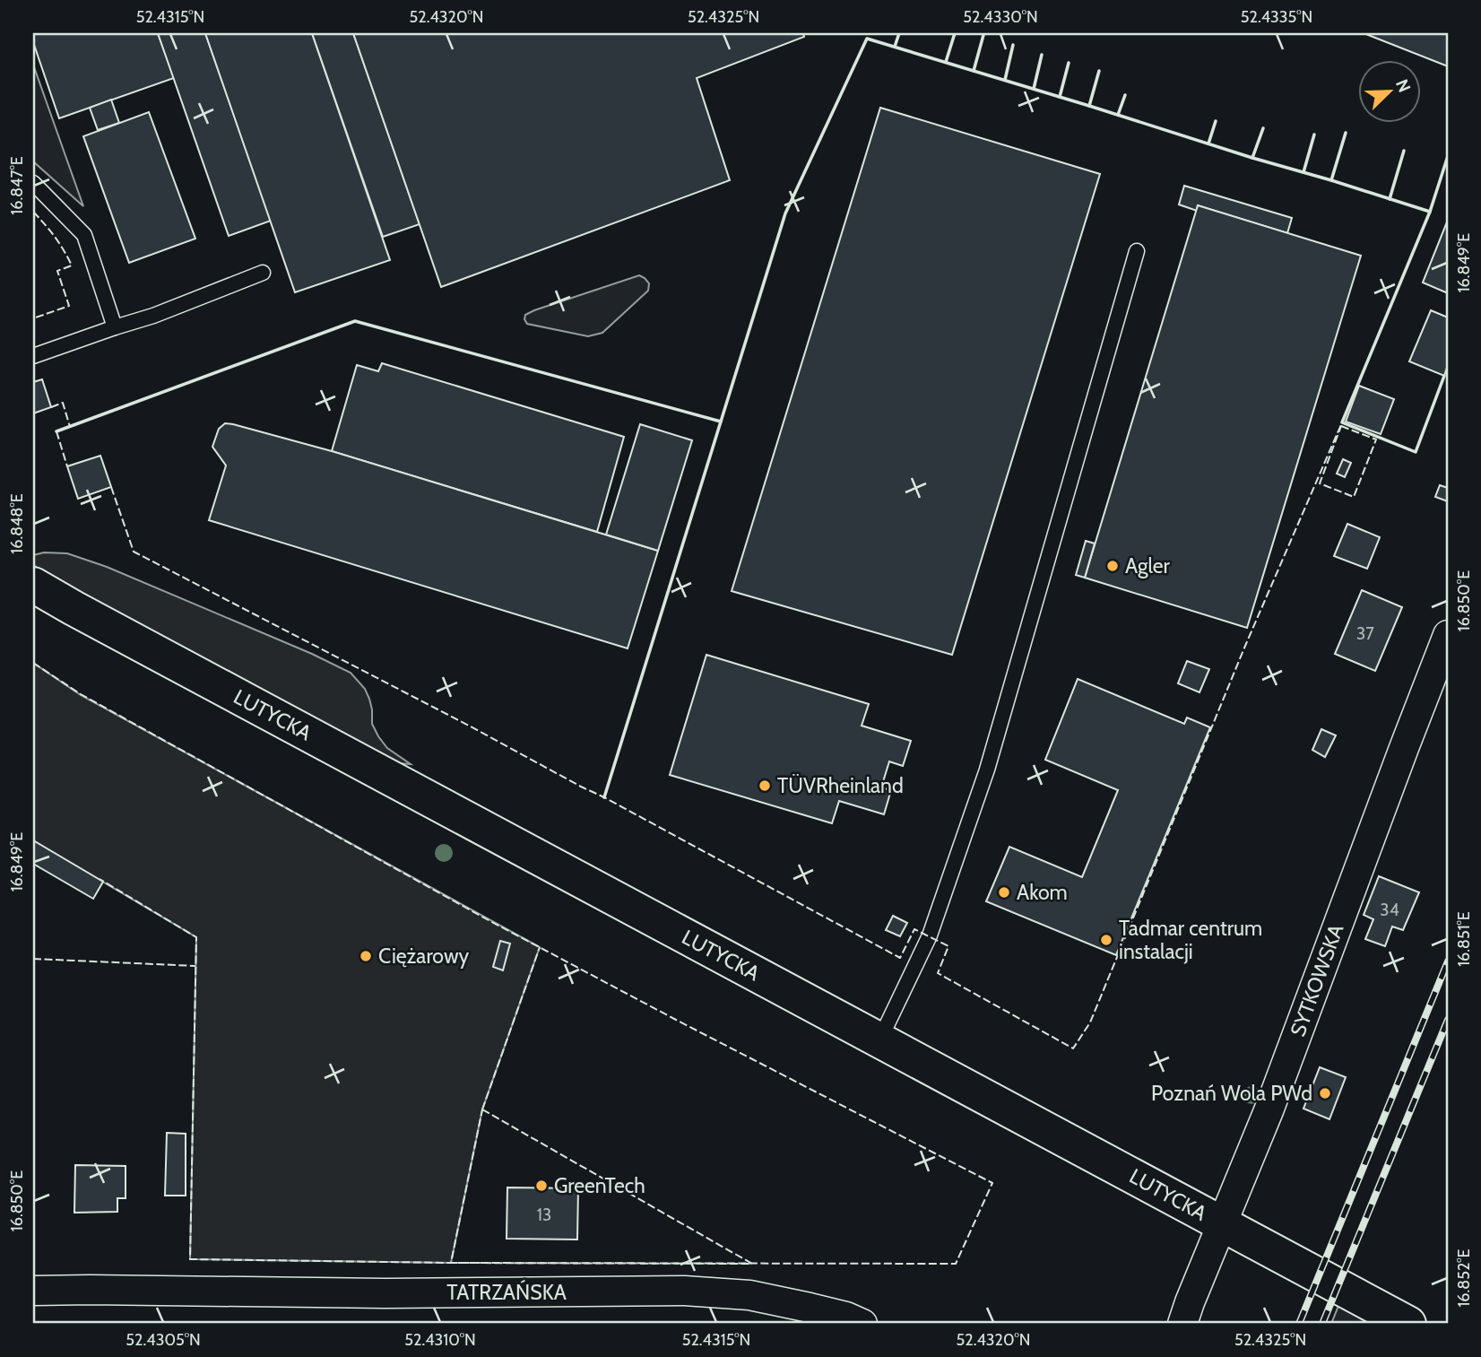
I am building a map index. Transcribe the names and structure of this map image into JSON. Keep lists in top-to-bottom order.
{
  "streets": {
    "main road": ["LUTYCKA"],
    "street": ["SYTKOWSKA", "TATRZAŃSKA"]
  },
  "crossings": [
    ["LUTYCKA", "SYTKOWSKA"]
  ],
  "places": [
    "Agler",
    "TÜVRheinland",
    "Akom",
    "Tadmar centrum instalacji",
    "Ciężarowy",
    "Poznań Wola PWd",
    "GreenTech"
  ],
  "house_numbers": ["37", "34", "13"],
  "north": "top right",
  "coordinates": [
    "52.4315°N",
    "52.4320°N",
    "52.4325°N",
    "52.4330°N",
    "52.4335°N",
    "16.847°E",
    "16.849°E",
    "16.848°E",
    "16.850°E",
    "16.851°E",
    "16.852°E",
    "52.4305°N",
    "52.4310°N"
  ]
}
